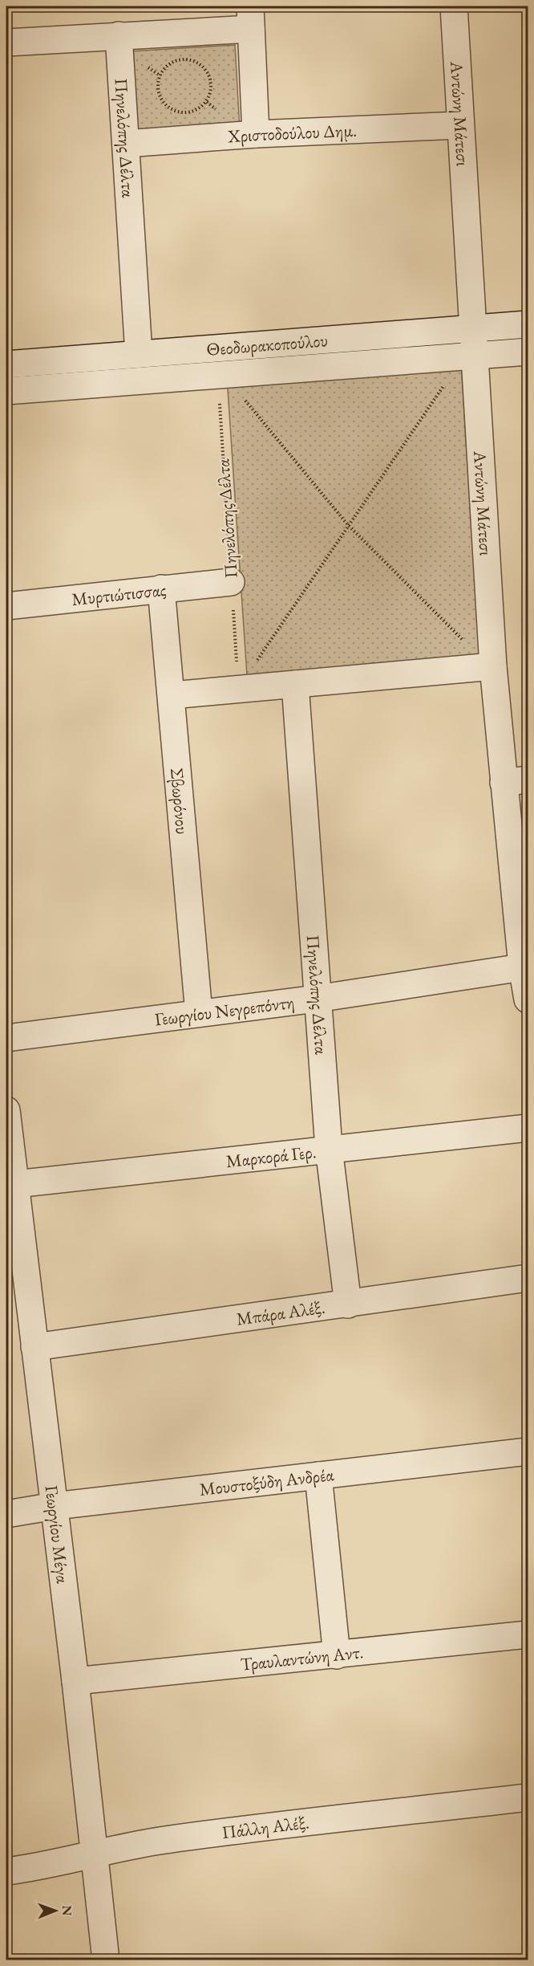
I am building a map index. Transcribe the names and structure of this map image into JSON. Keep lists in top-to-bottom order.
{
  "streets": {
    "street": [
      "Αντώνη Μάτεσι",
      "Χριστοδούλου Δημ.",
      "Πηνελόπης Δέλτα",
      "Θεοδωρακοπούλου",
      "Μυρτιώτισσας",
      "Σβωρόνου",
      "Γεωργίου Νεγρεπόντη",
      "Μαρκορά Γερ.",
      "Μπάρα Αλέξ.",
      "Μουστοξύδη Ανδρέα",
      "Γεωργίου Μέγα",
      "Τραυλαντώνη Αντ.",
      "Πάλλη Αλέξ."
    ]
  },
  "crossings": [
    ["Αντώνη Μάτεσι", "Χριστοδούλου Δημ."],
    ["Αντώνη Μάτεσι", "Θεοδωρακοπούλου"],
    ["Αντώνη Μάτεσι", "Γεωργίου Νεγρεπόντη"],
    ["Χριστοδούλου Δημ.", "Πηνελόπης Δέλτα"],
    ["Πηνελόπης Δέλτα", "Θεοδωρακοπούλου"],
    ["Πηνελόπης Δέλτα", "Μυρτιώτισσας"],
    ["Πηνελόπης Δέλτα", "Γεωργίου Νεγρεπόντη"],
    ["Πηνελόπης Δέλτα", "Μαρκορά Γερ."],
    ["Πηνελόπης Δέλτα", "Μπάρα Αλέξ."],
    ["Μυρτιώτισσας", "Σβωρόνου"],
    ["Σβωρόνου", "Γεωργίου Νεγρεπόντη"],
    ["Μαρκορά Γερ.", "Γεωργίου Μέγα"],
    ["Μπάρα Αλέξ.", "Γεωργίου Μέγα"],
    ["Μουστοξύδη Ανδρέα", "Γεωργίου Μέγα"],
    ["Γεωργίου Μέγα", "Τραυλαντώνη Αντ."],
    ["Γεωργίου Μέγα", "Πάλλη Αλέξ."]
  ],
  "north": "right"
}
